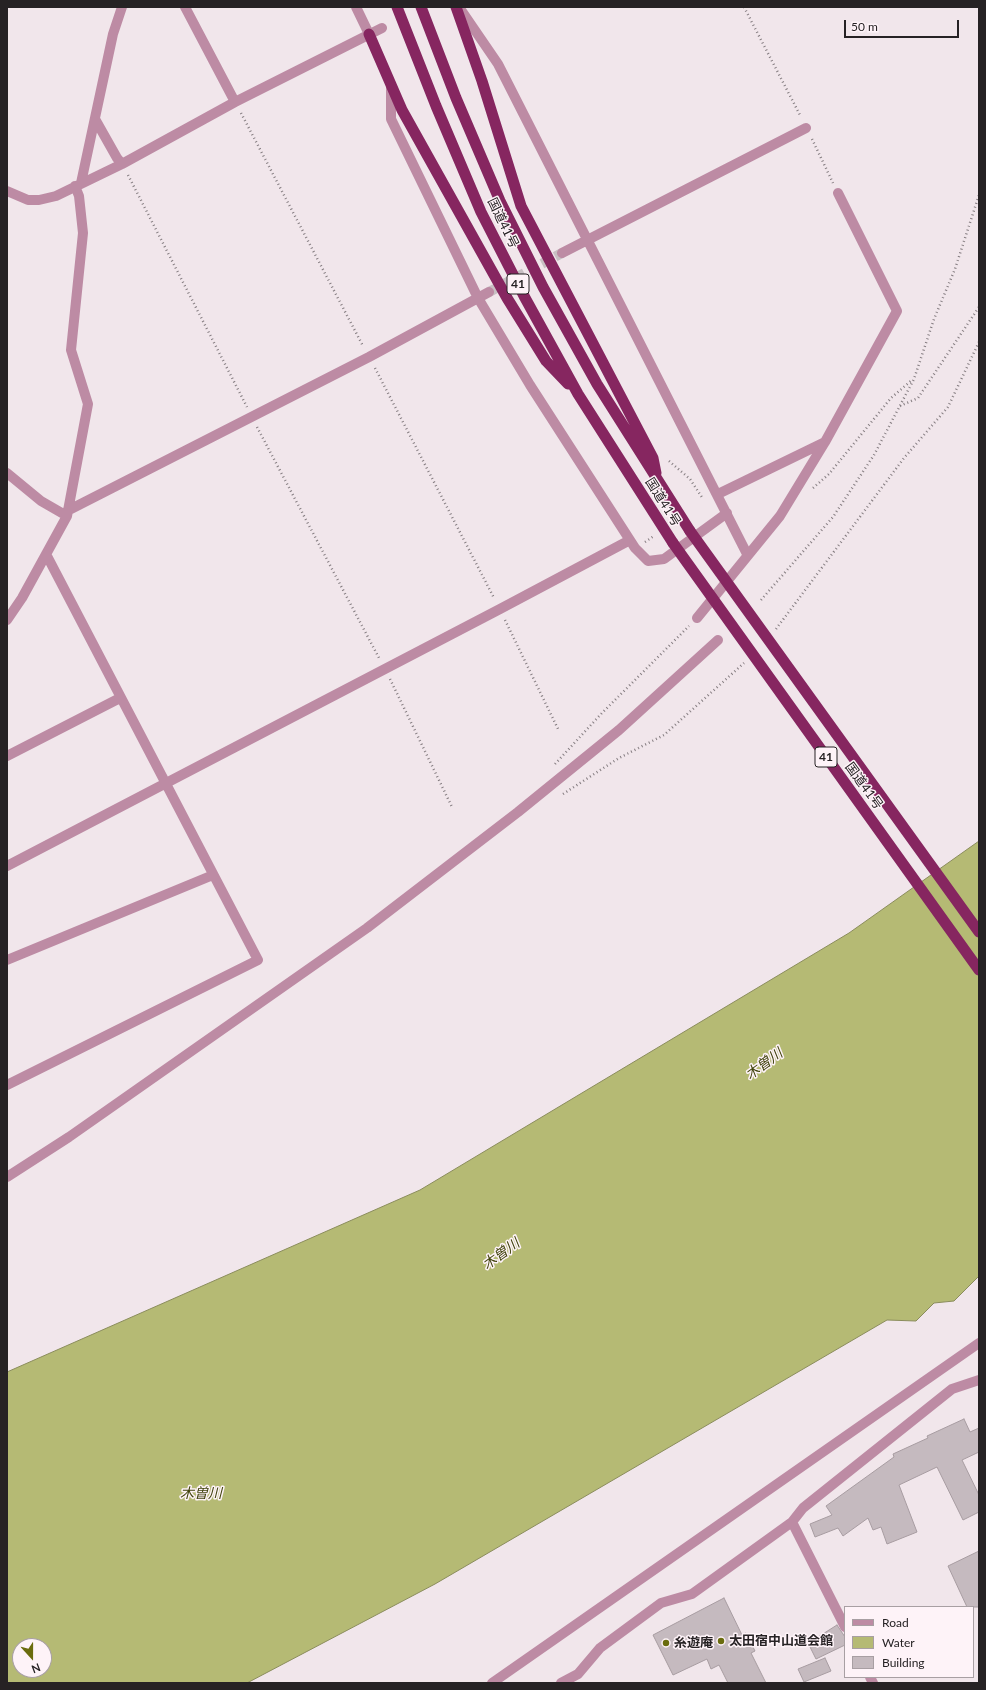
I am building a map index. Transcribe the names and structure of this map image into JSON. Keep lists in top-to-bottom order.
{
  "streets": {
    "highway": ["国道41号", "41"]
  },
  "water": ["木曽川"],
  "places": ["太田宿中山道会館", "糸遊庵"],
  "legend": ["Road", "Water", "Building"],
  "scale_bar": "50 m",
  "north": "bottom"
}
